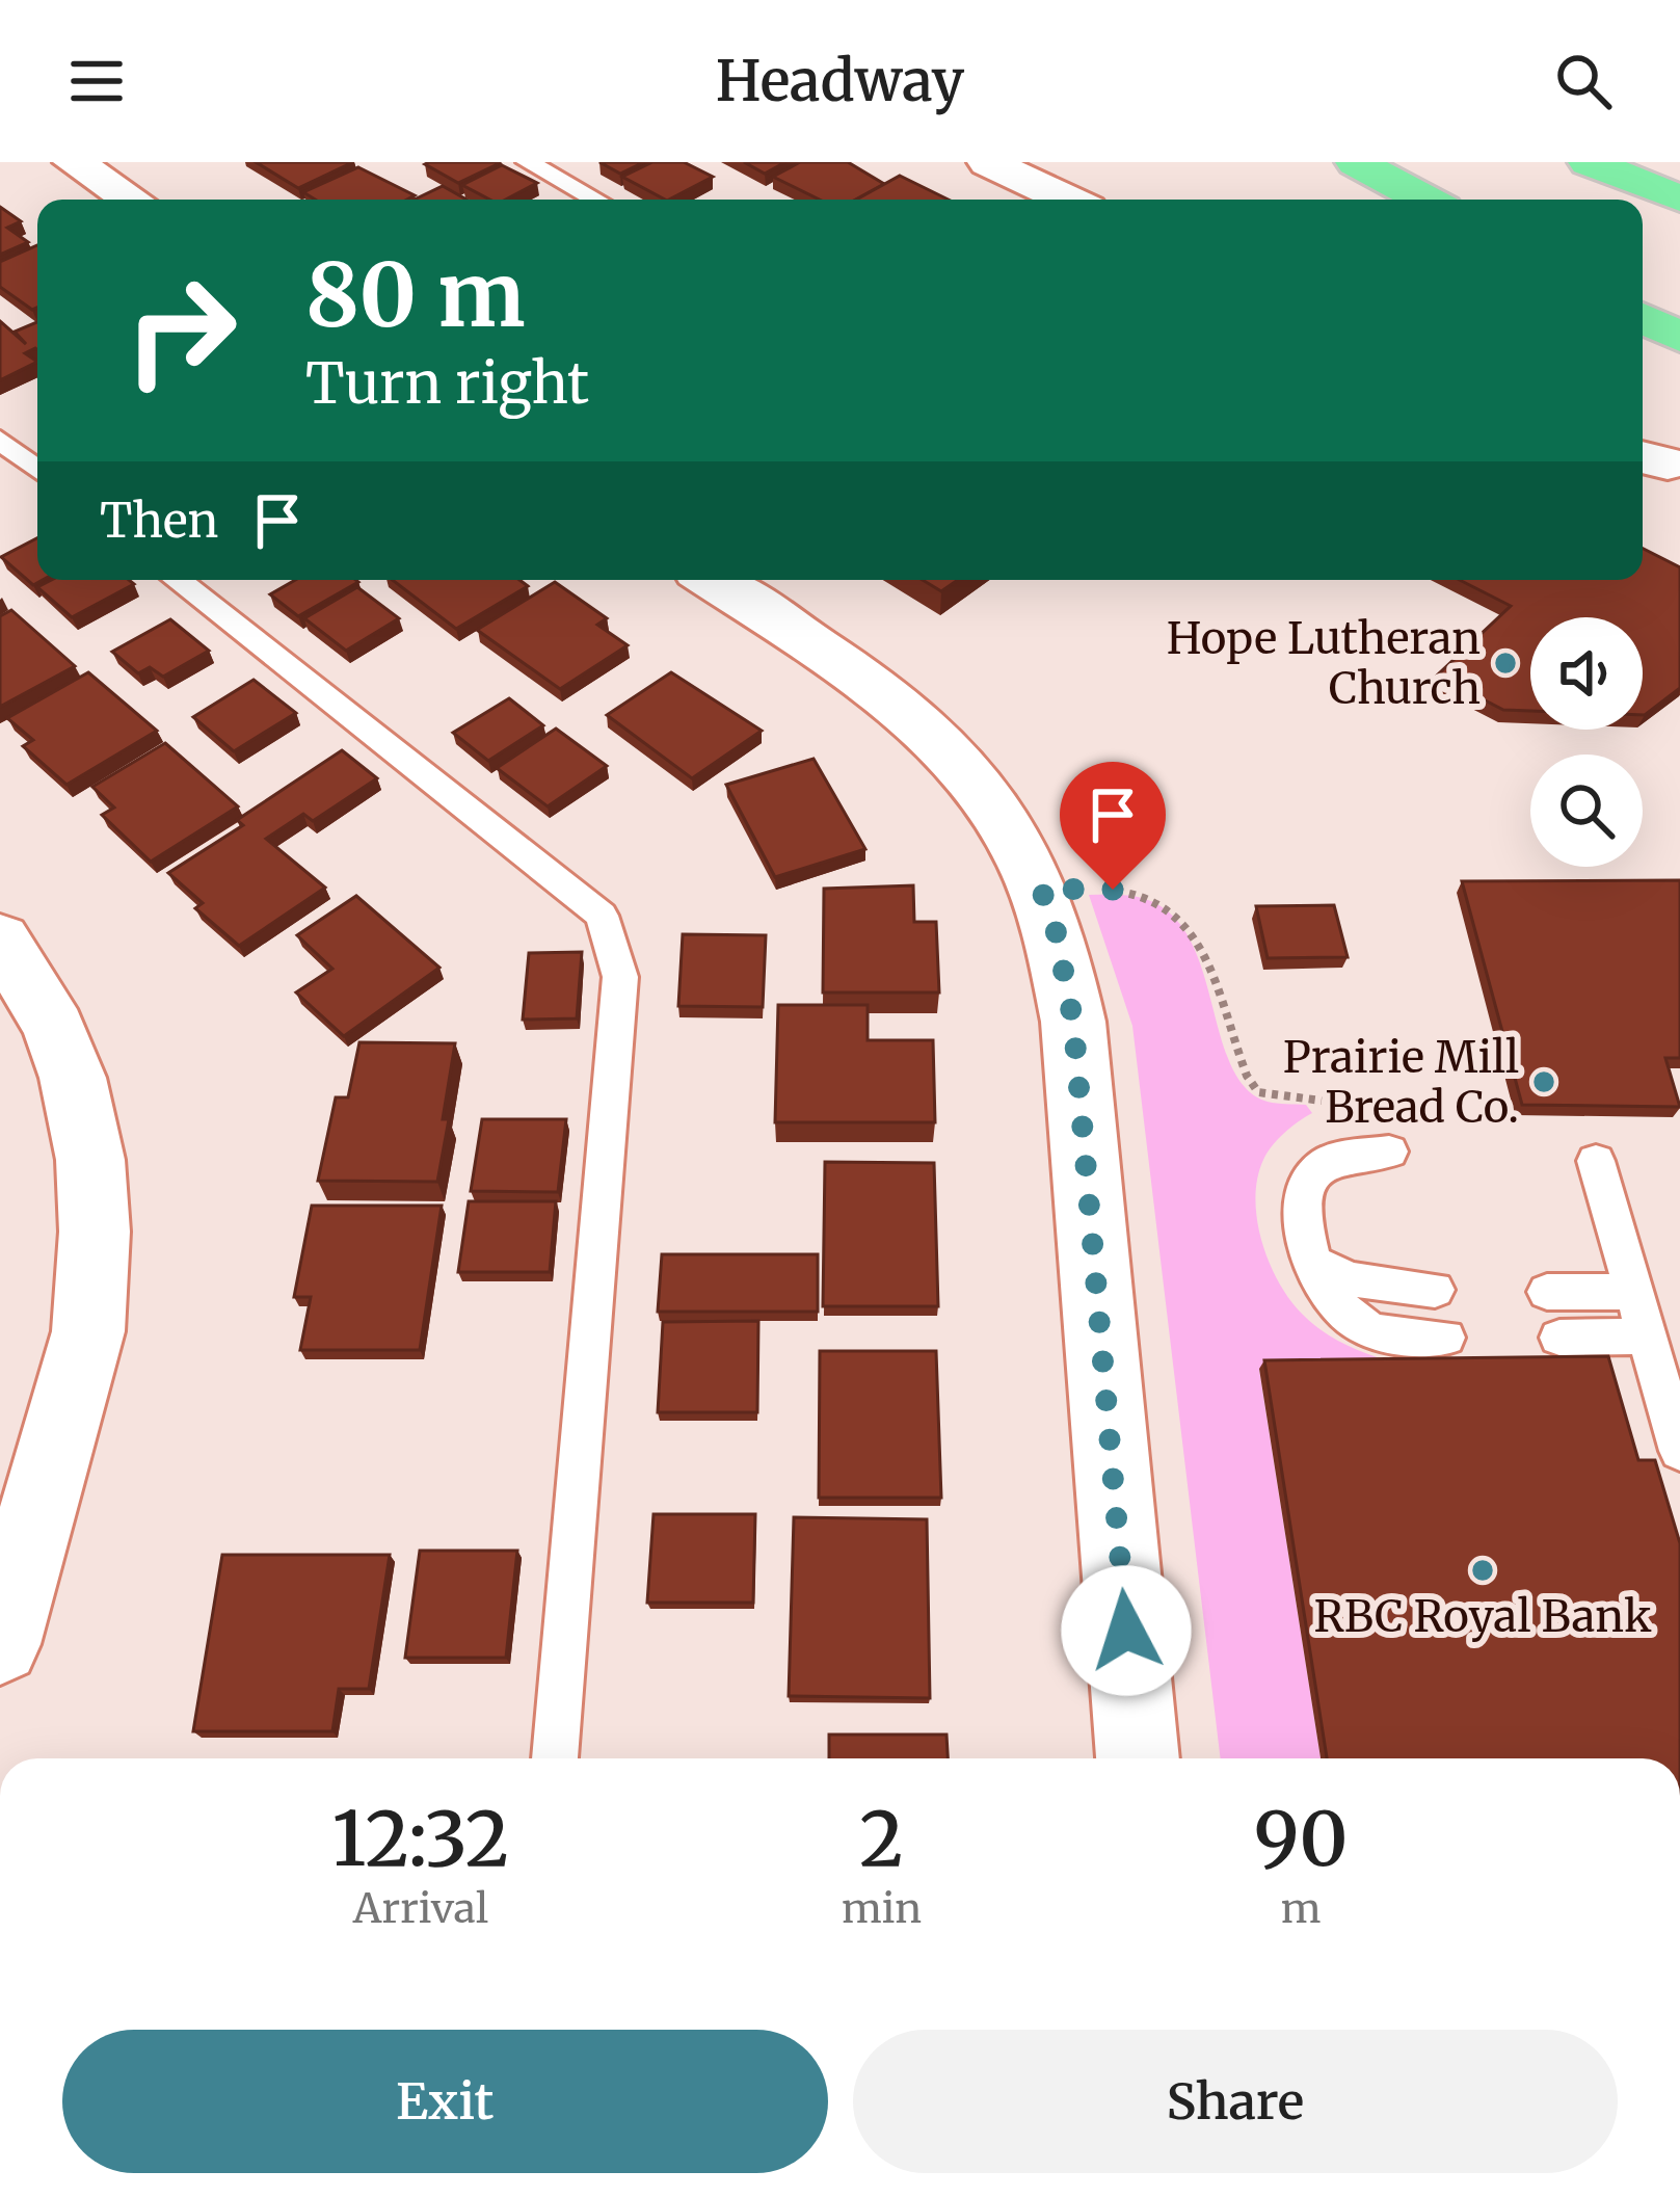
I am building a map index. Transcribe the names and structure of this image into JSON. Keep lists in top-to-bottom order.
{
  "places": ["Hope Lutheran Church", "Prairie Mill Bread Co.", "RBC Royal Bank"],
  "page": {
    "header": "Headway",
    "turn": ["80 m", "Turn right"],
    "then": "Then",
    "eta": [
      "12:32",
      "Arrival",
      "2",
      "min",
      "90",
      "m"
    ],
    "buttons": ["Exit", "Share"]
  }
}
